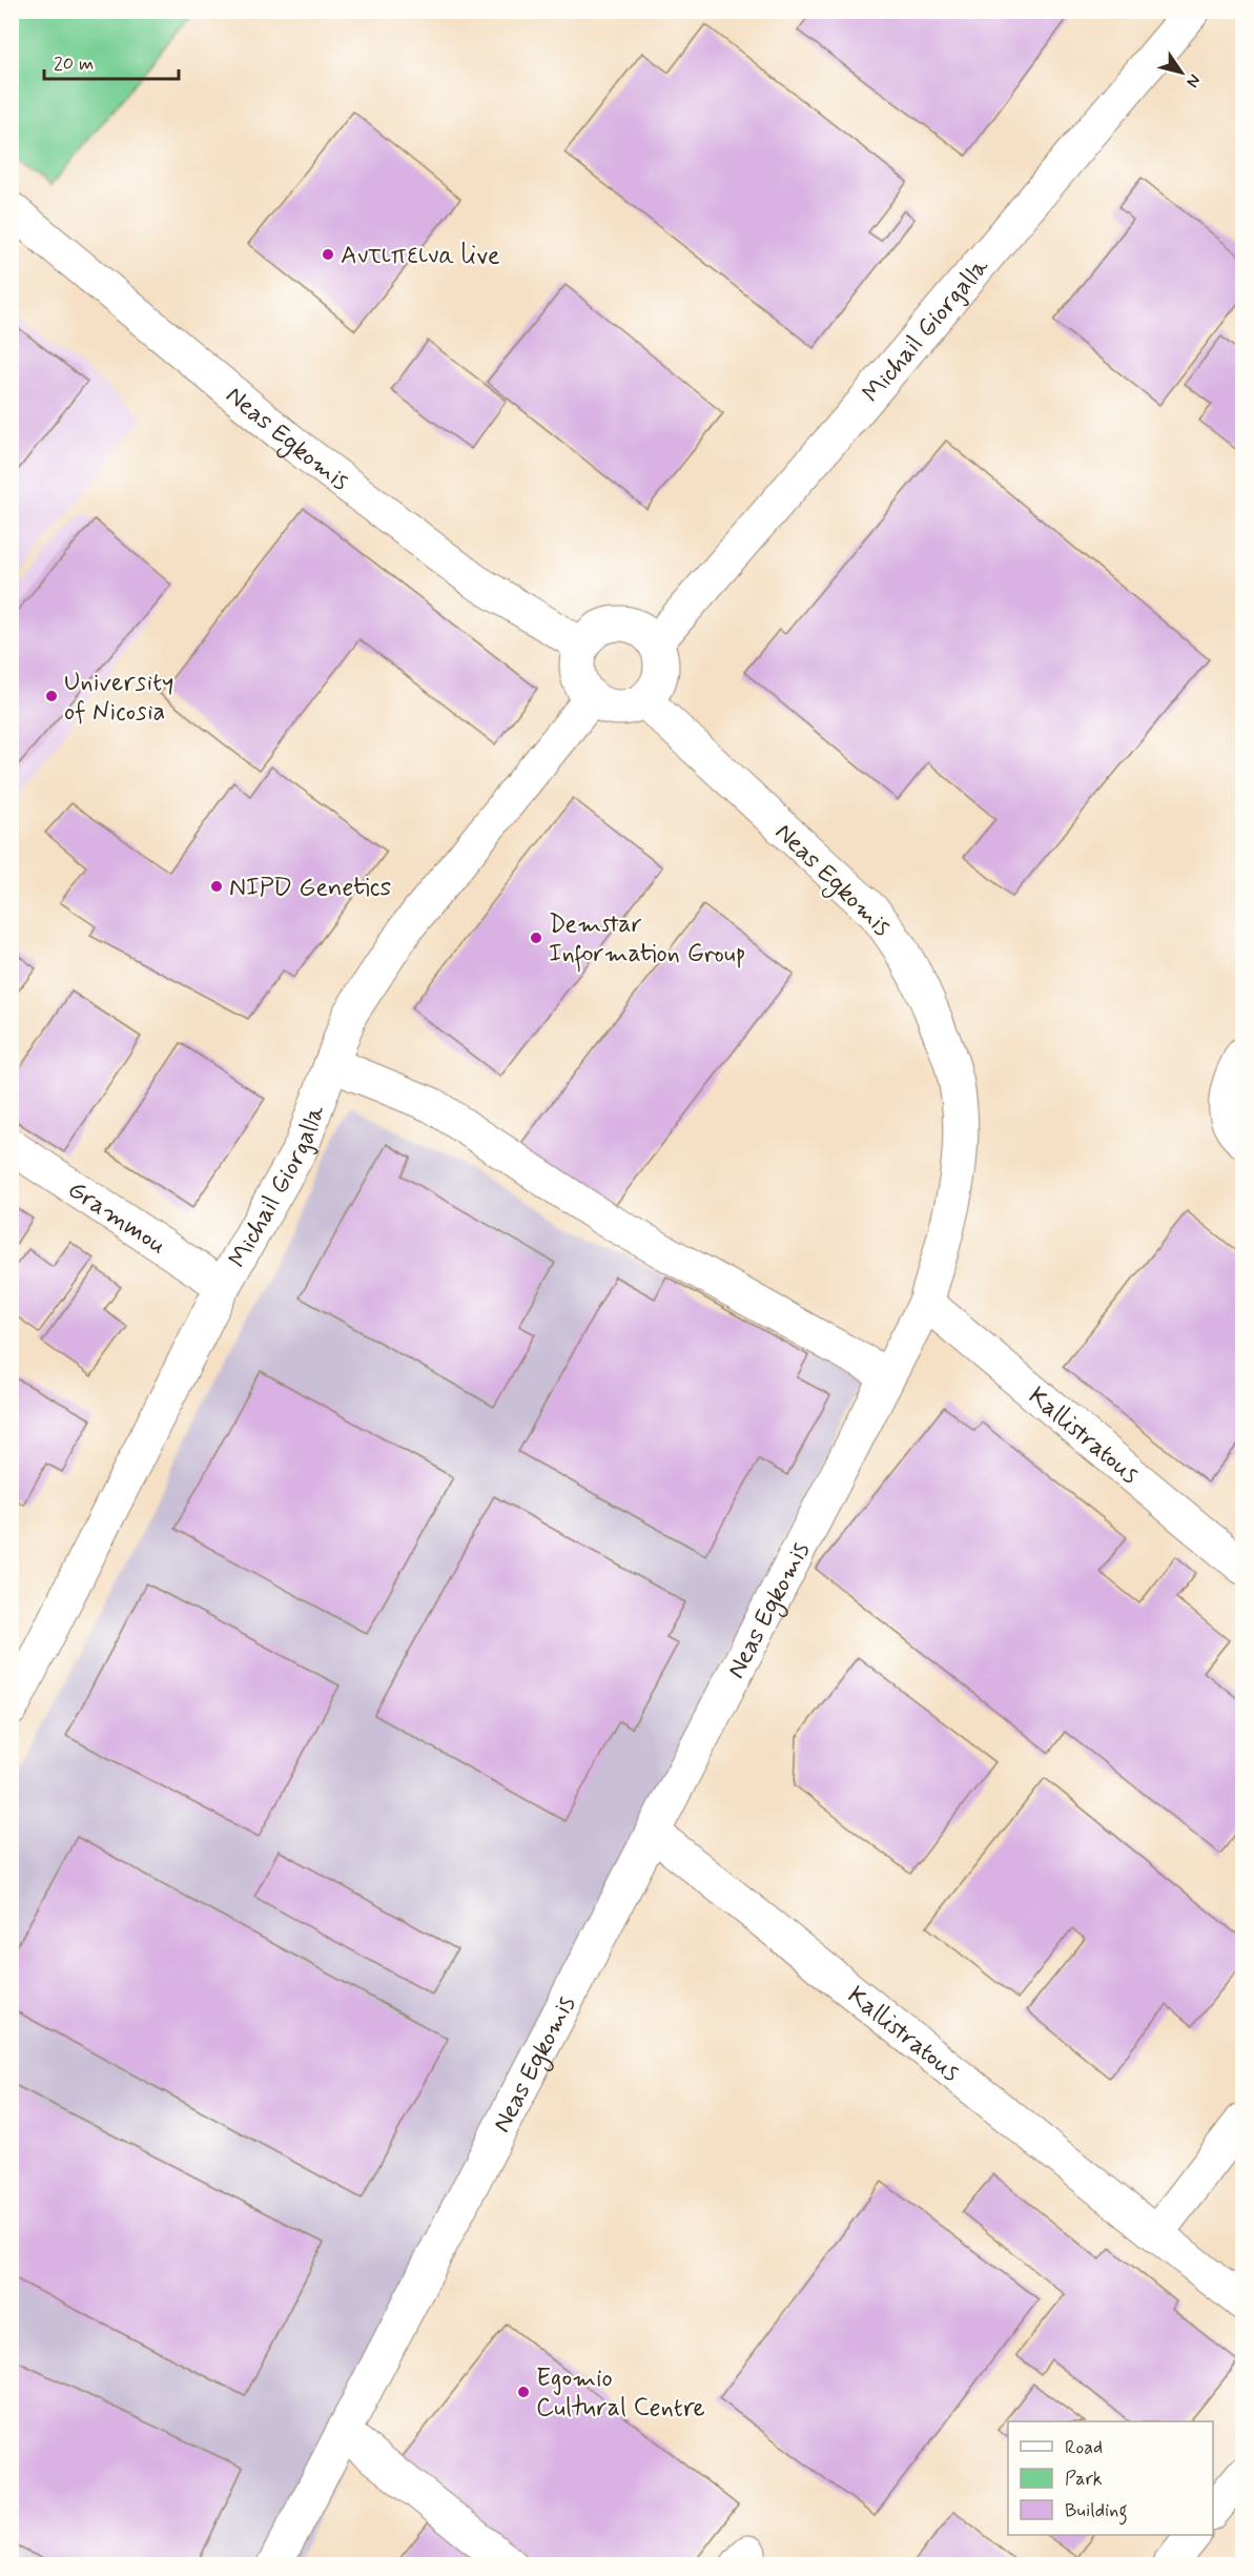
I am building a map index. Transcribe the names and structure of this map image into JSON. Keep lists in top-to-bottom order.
{
  "streets": {
    "street": [
      "Michail Giorgalla",
      "Neas Egkomis",
      "Grammou",
      "Kallistratous"
    ]
  },
  "crossings": [
    ["Michail Giorgalla", "Neas Egkomis"],
    ["Michail Giorgalla", "Grammou"],
    ["Neas Egkomis", "Kallistratous"]
  ],
  "places": [
    "Αντιπεινα live",
    "University of Nicosia",
    "NIPD Genetics",
    "Demstar Information Group",
    "Egomio Cultural Centre"
  ],
  "legend": ["Road", "Park", "Building"],
  "scale_bar": "20 m",
  "north": "bottom right"
}
